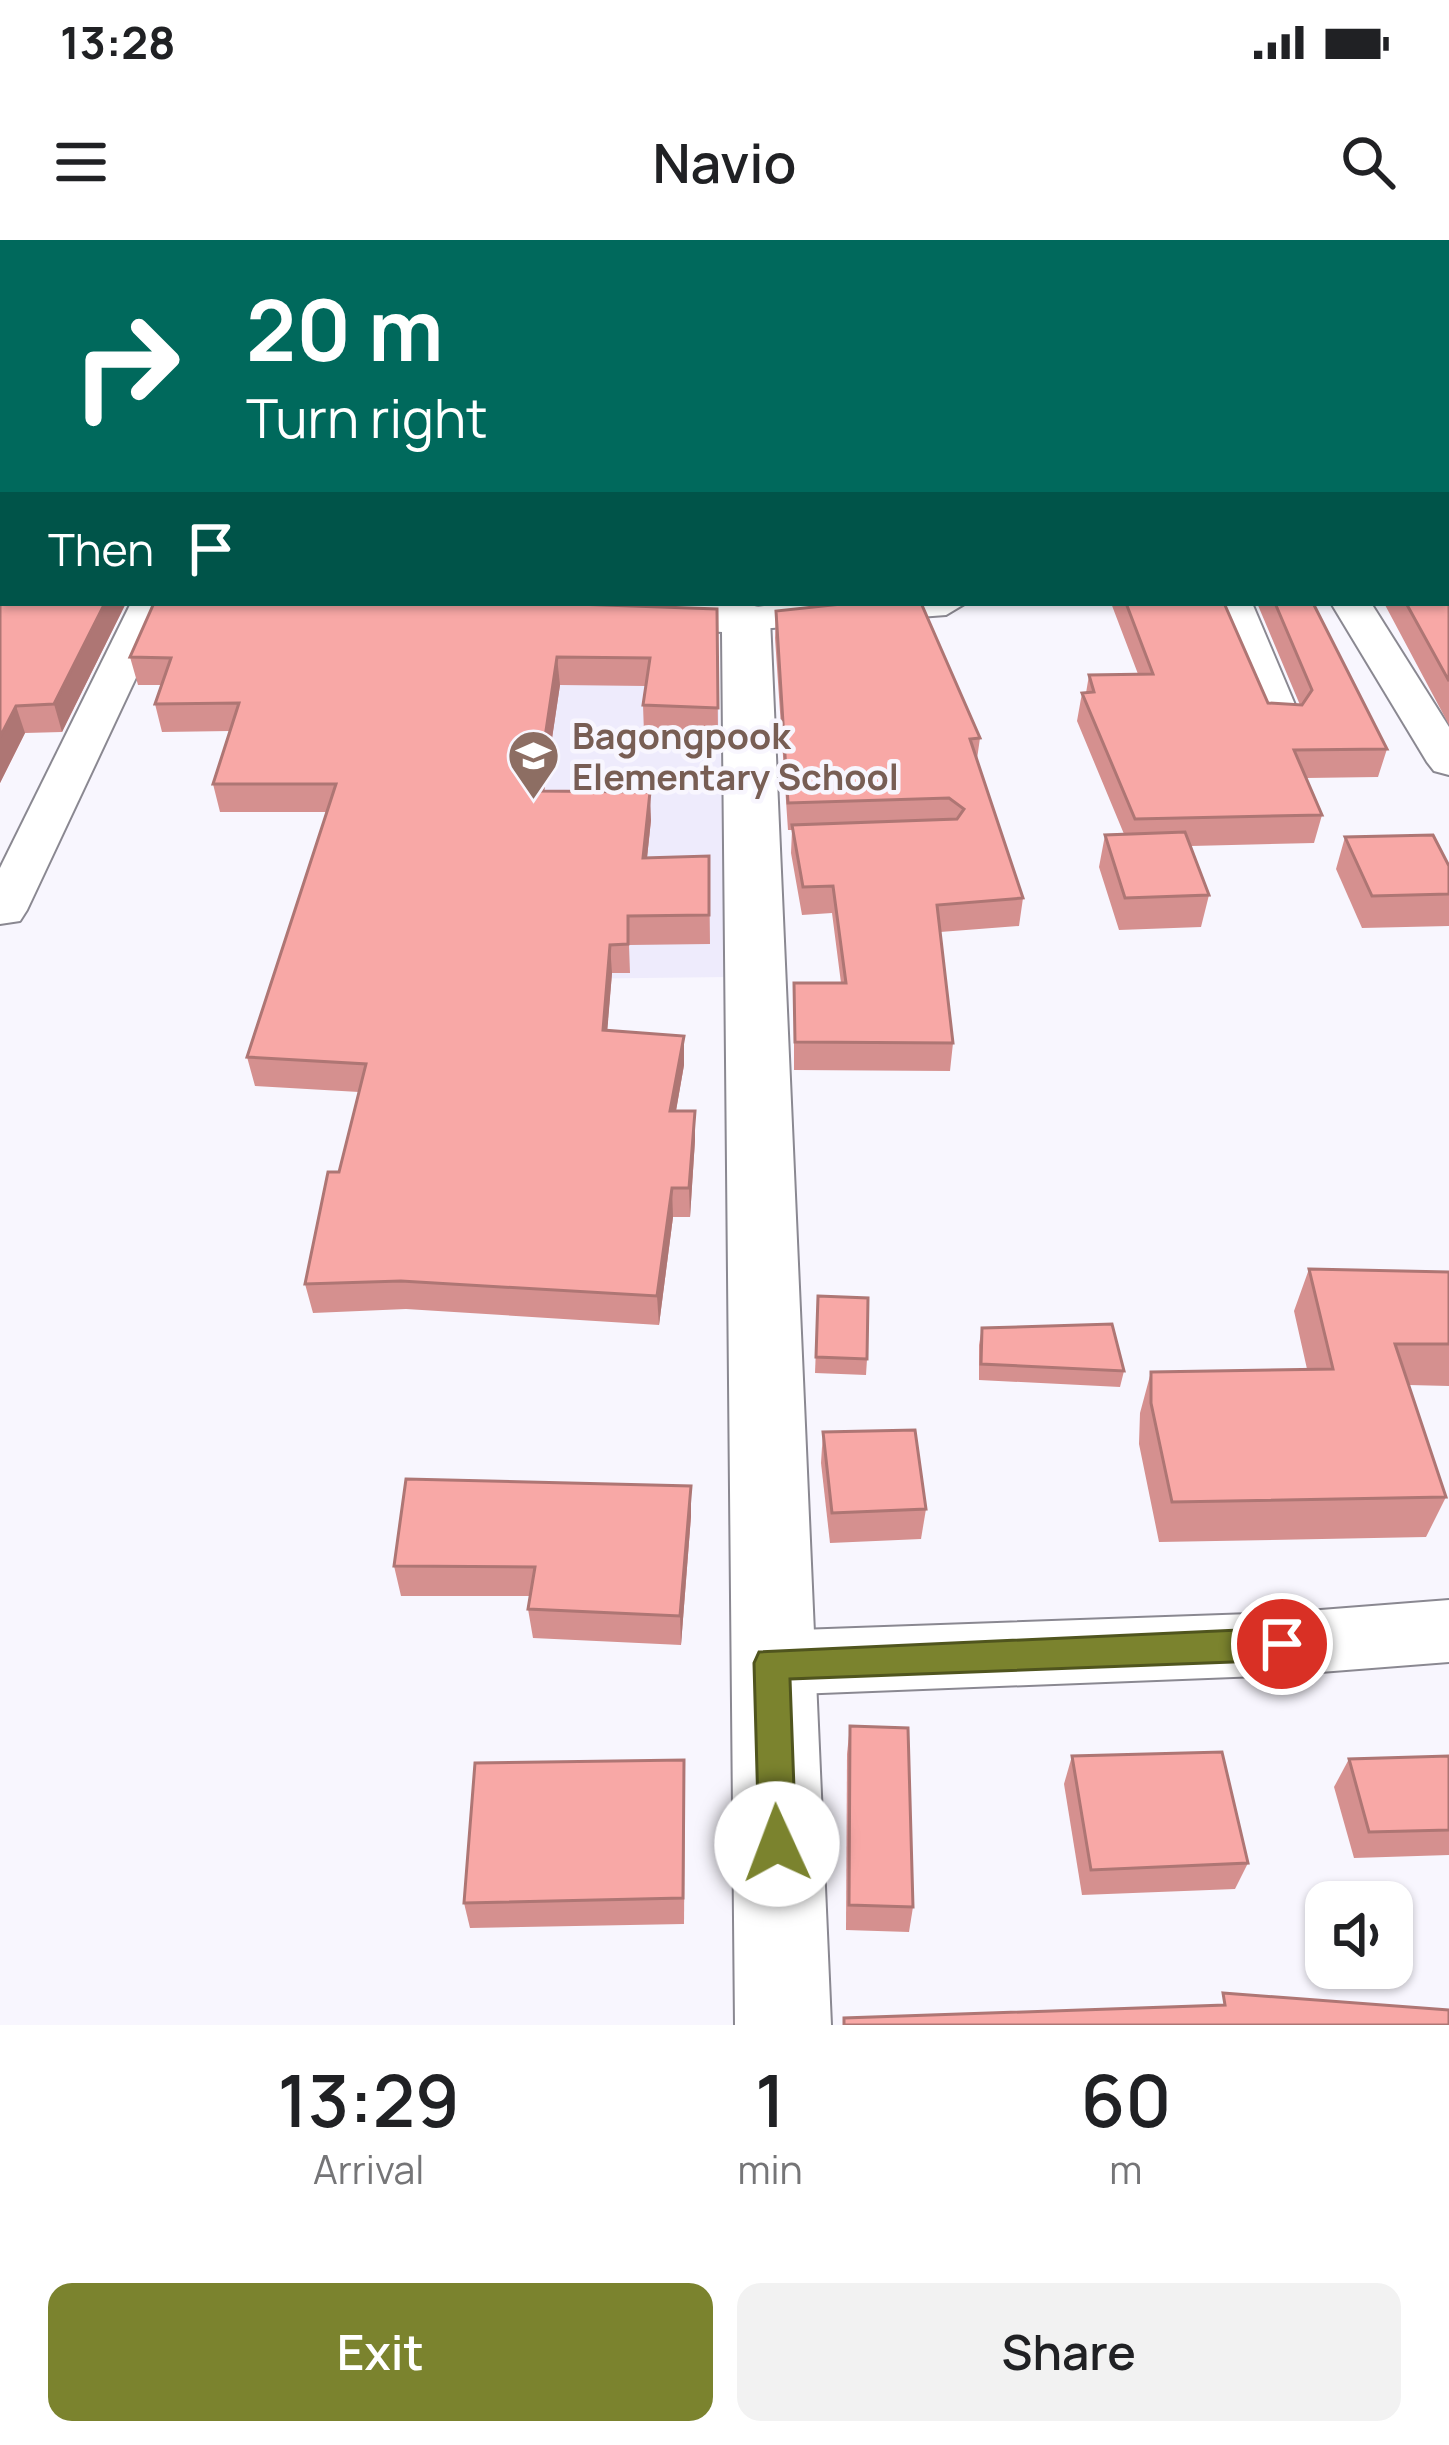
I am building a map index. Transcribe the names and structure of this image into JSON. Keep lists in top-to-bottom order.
{
  "places": {
    "school or university": ["Bagongpook Elementary School"]
  },
  "page": {
    "status": "13:28",
    "header": "Navio",
    "turn": ["20 m", "Turn right"],
    "then": "Then",
    "eta": [
      "13:29",
      "Arrival",
      "1",
      "min",
      "60",
      "m"
    ],
    "buttons": ["Exit", "Share"]
  }
}
